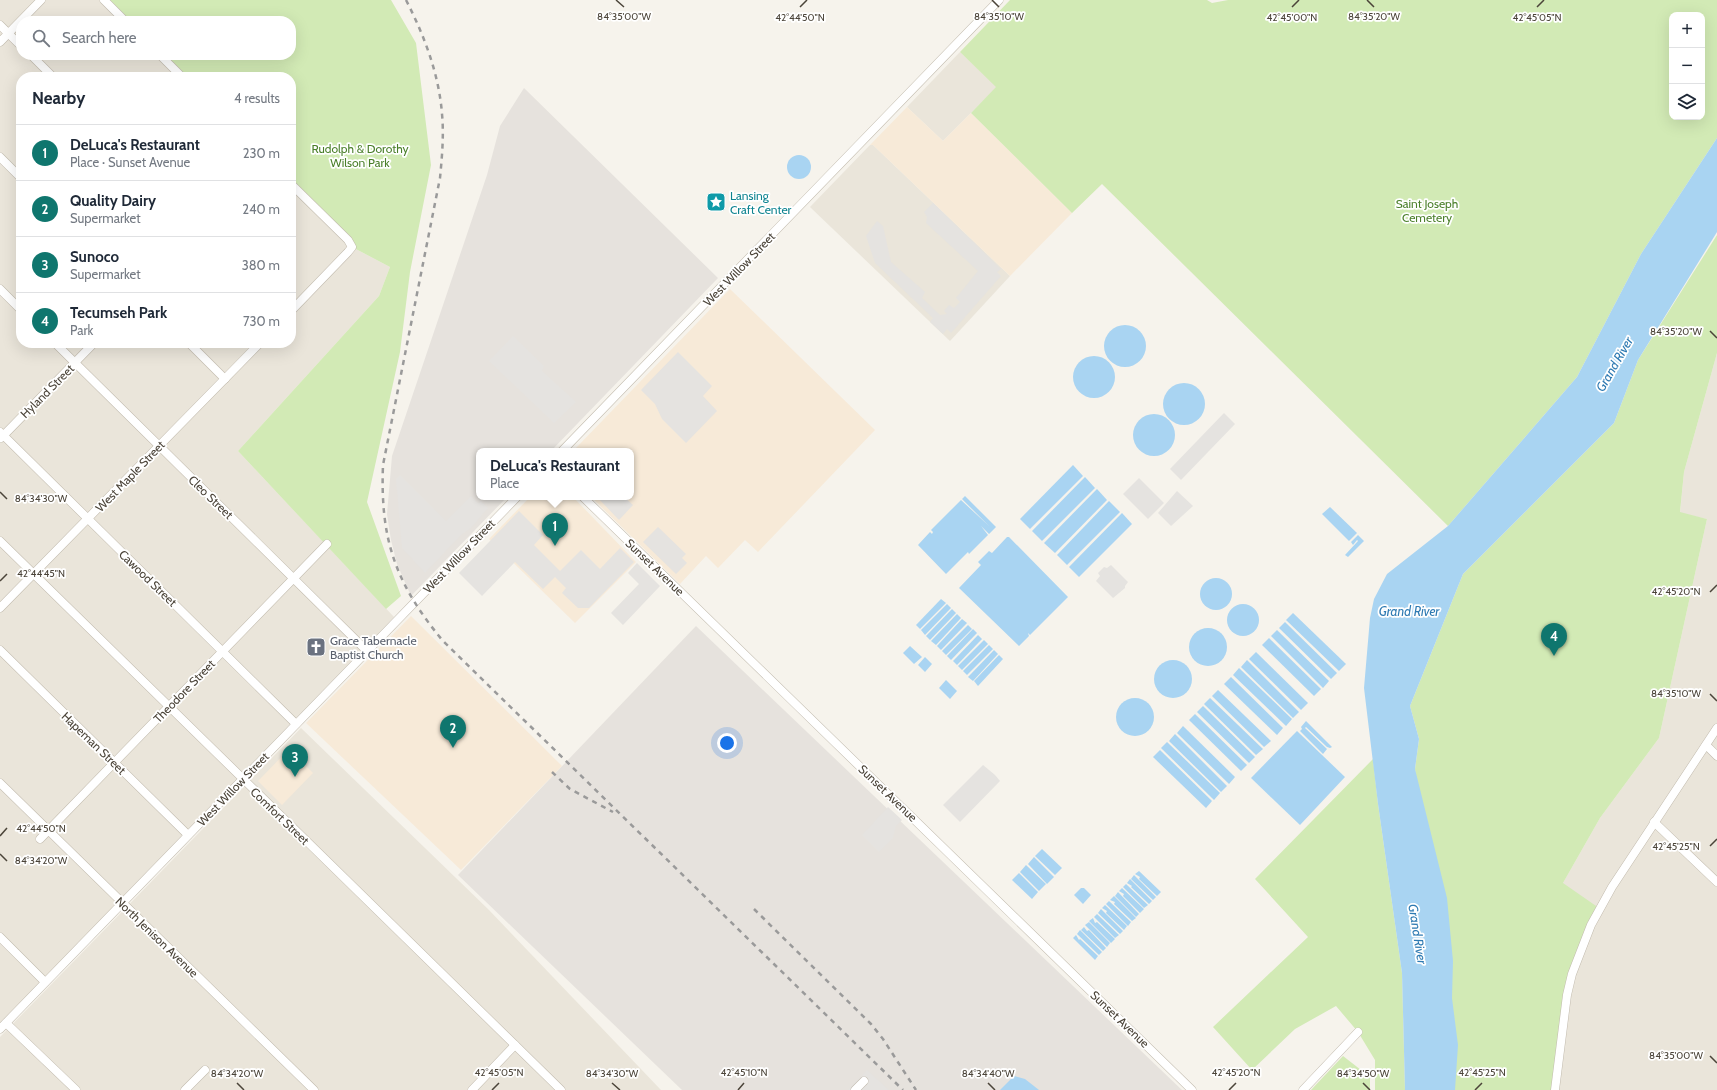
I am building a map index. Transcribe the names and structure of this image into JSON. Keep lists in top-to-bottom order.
{
  "streets": {
    "street": [
      "West Willow Street",
      "Hyland Street",
      "West Maple Street",
      "Cleo Street",
      "Sunset Avenue",
      "Cawood Street",
      "Theodore Street",
      "Hapeman Street",
      "Comfort Street",
      "North Jenison Avenue"
    ]
  },
  "crossings": [
    ["West Willow Street", "Cleo Street"],
    ["West Willow Street", "Cawood Street"],
    ["West Willow Street", "Hapeman Street"],
    ["West Willow Street", "Comfort Street"],
    ["West Willow Street", "North Jenison Avenue"],
    ["Hyland Street", "Cleo Street"],
    ["Hyland Street", "Cawood Street"],
    ["West Maple Street", "Cleo Street"],
    ["West Maple Street", "Cawood Street"],
    ["West Maple Street", "Comfort Street"],
    ["Cleo Street", "Theodore Street"],
    ["Cawood Street", "Theodore Street"],
    ["Theodore Street", "Hapeman Street"],
    ["Theodore Street", "Comfort Street"],
    ["Theodore Street", "North Jenison Avenue"]
  ],
  "water": ["Grand River"],
  "parks": ["Rudolph & Dorothy Wilson Park", "Saint Joseph Cemetery"],
  "places": {
    "place": ["Lansing Craft Center"],
    "church": ["Grace Tabernacle Baptist Church"]
  },
  "page": {
    "map_buttons": ["+", "−"],
    "search": "Search here",
    "heading": ["Nearby", "4 results"],
    "list": [
      {
        "mark": "1",
        "name": "DeLuca's Restaurant",
        "note": "Place · Sunset Avenue",
        "value": "230 m"
      },
      {
        "mark": "2",
        "name": "Quality Dairy",
        "note": "Supermarket",
        "value": "240 m"
      },
      {
        "mark": "3",
        "name": "Sunoco",
        "note": "Supermarket",
        "value": "380 m"
      },
      {
        "mark": "4",
        "name": "Tecumseh Park",
        "note": "Park",
        "value": "730 m"
      }
    ],
    "popup": ["DeLuca's Restaurant", "Place"],
    "pins": [
      "1",
      "4",
      "2",
      "3"
    ]
  },
  "coordinates": [
    "84°35'00\"W",
    "84°35'10\"W",
    "84°35'20\"W",
    "42°44'50\"N",
    "42°45'00\"N",
    "42°45'05\"N",
    "84°34'30\"W",
    "42°44'45\"N",
    "42°45'20\"N",
    "42°45'25\"N",
    "84°34'20\"W",
    "42°45'10\"N",
    "84°34'40\"W",
    "84°34'50\"W"
  ]
}
